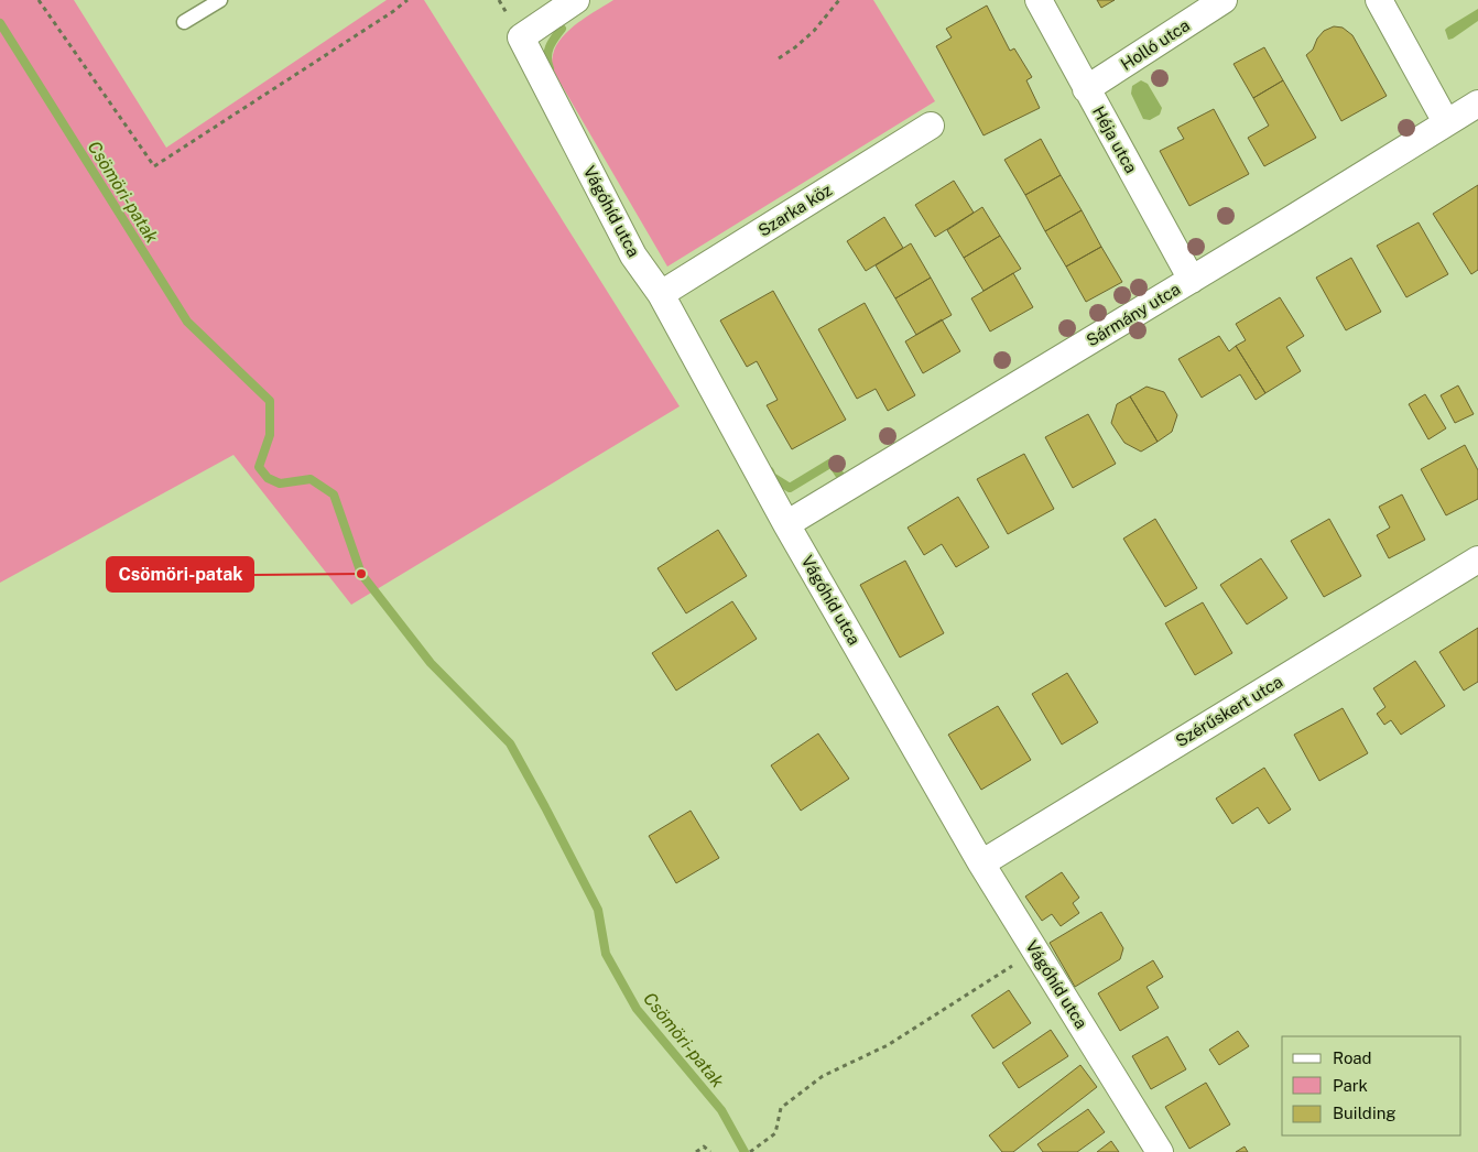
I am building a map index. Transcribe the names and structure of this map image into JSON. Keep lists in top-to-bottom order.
{
  "streets": {
    "street": [
      "Holló utca",
      "Héja utca",
      "Szarka köz",
      "Vágóhíd utca",
      "Sármány utca",
      "Szérűskert utca"
    ]
  },
  "crossings": [
    ["Holló utca", "Héja utca"],
    ["Héja utca", "Sármány utca"],
    ["Szarka köz", "Vágóhíd utca"],
    ["Vágóhíd utca", "Sármány utca"],
    ["Vágóhíd utca", "Szérűskert utca"]
  ],
  "water": ["Csömöri-patak"],
  "places": ["Csömöri-patak"],
  "legend": ["Road", "Park", "Building"]
}
